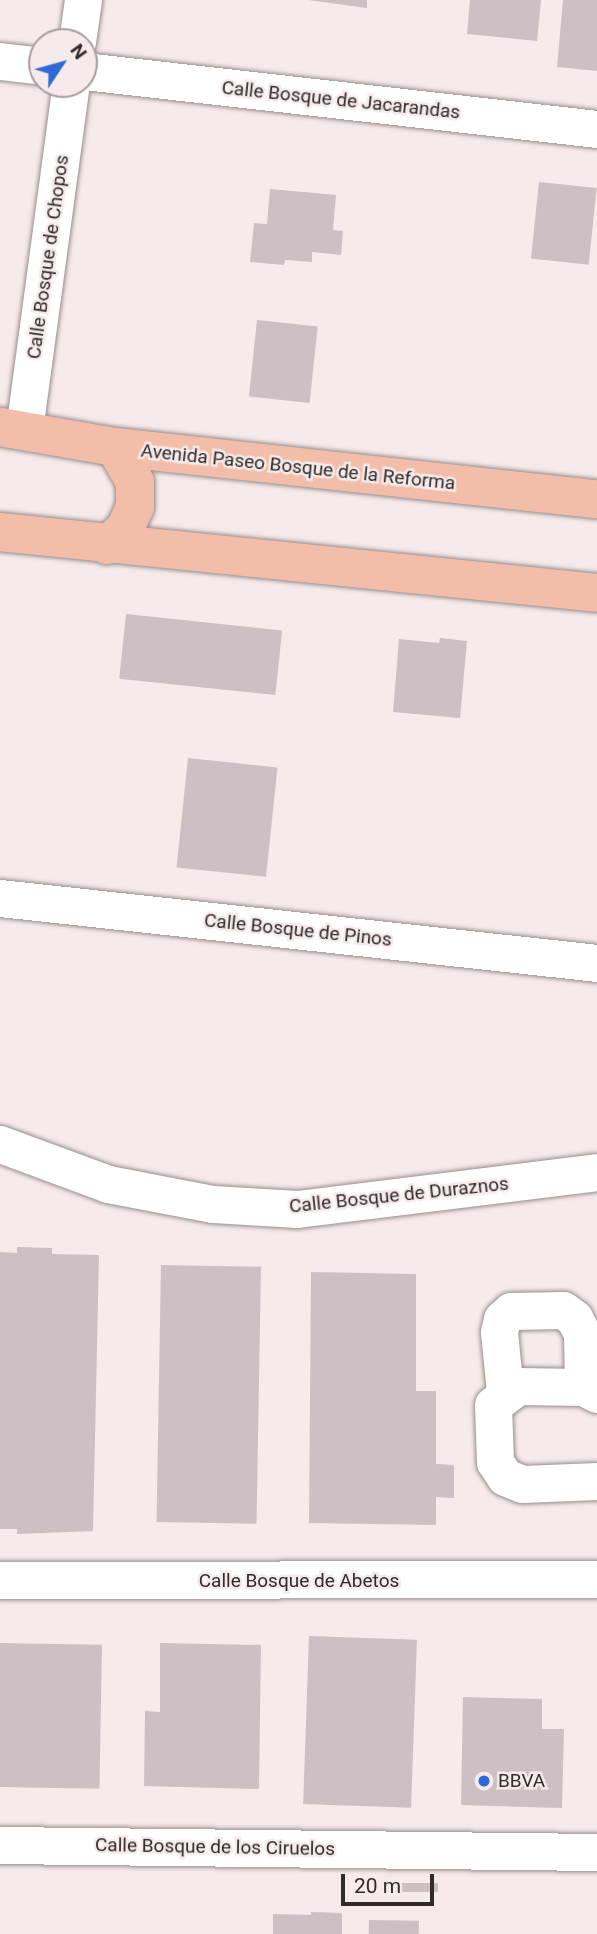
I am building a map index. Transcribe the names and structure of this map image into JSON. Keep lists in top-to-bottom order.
{
  "streets": {
    "main road": ["Avenida Paseo Bosque de la Reforma"],
    "street": [
      "Calle Bosque de Jacarandas",
      "Calle Bosque de Chopos",
      "Calle Bosque de Pinos",
      "Calle Bosque de Duraznos",
      "Calle Bosque de Abetos",
      "Calle Bosque de los Ciruelos"
    ]
  },
  "crossings": [
    ["Calle Bosque de Chopos", "Avenida Paseo Bosque de la Reforma"]
  ],
  "places": ["BBVA"],
  "scale_bar": "20 m",
  "north": "top right"
}
